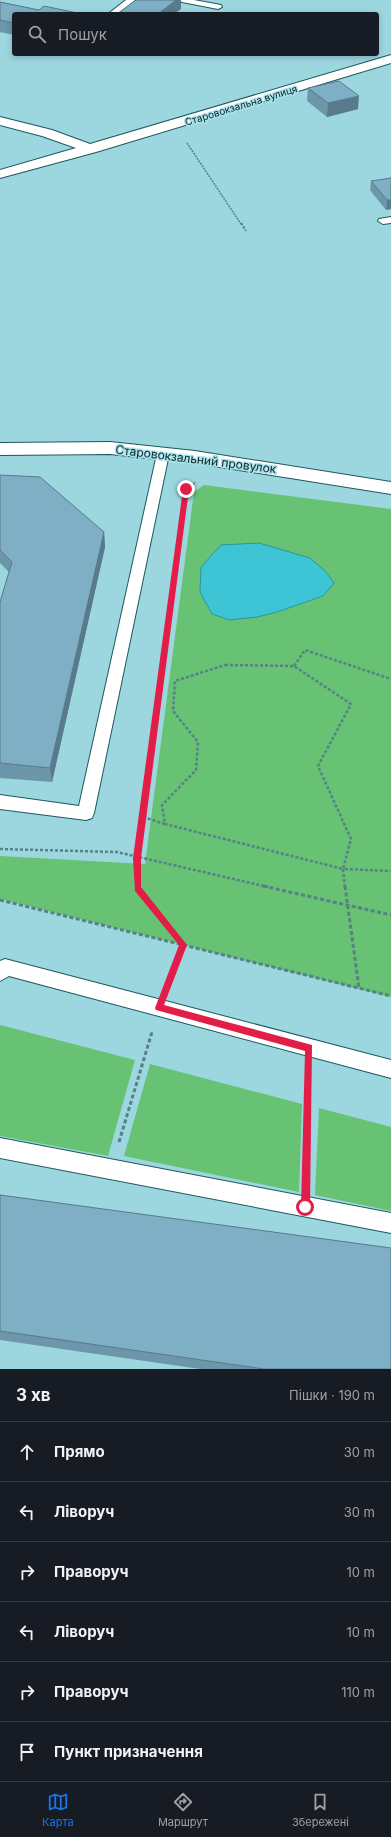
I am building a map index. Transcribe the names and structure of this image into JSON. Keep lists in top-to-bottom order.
{
  "streets": {
    "street": ["Старовокзальна вулиця", "Старовокзальний провулок"]
  },
  "page": {
    "search": "Пошук",
    "heading": ["3 хв", "Пішки · 190 m"],
    "list": [
      ["Прямо", "30 m"],
      ["Ліворуч", "30 m"],
      ["Праворуч", "10 m"],
      ["Ліворуч", "10 m"],
      ["Праворуч", "110 m"],
      "Пункт призначення"
    ],
    "nav": ["Карта", "Маршрут", "Збережені"]
  }
}
